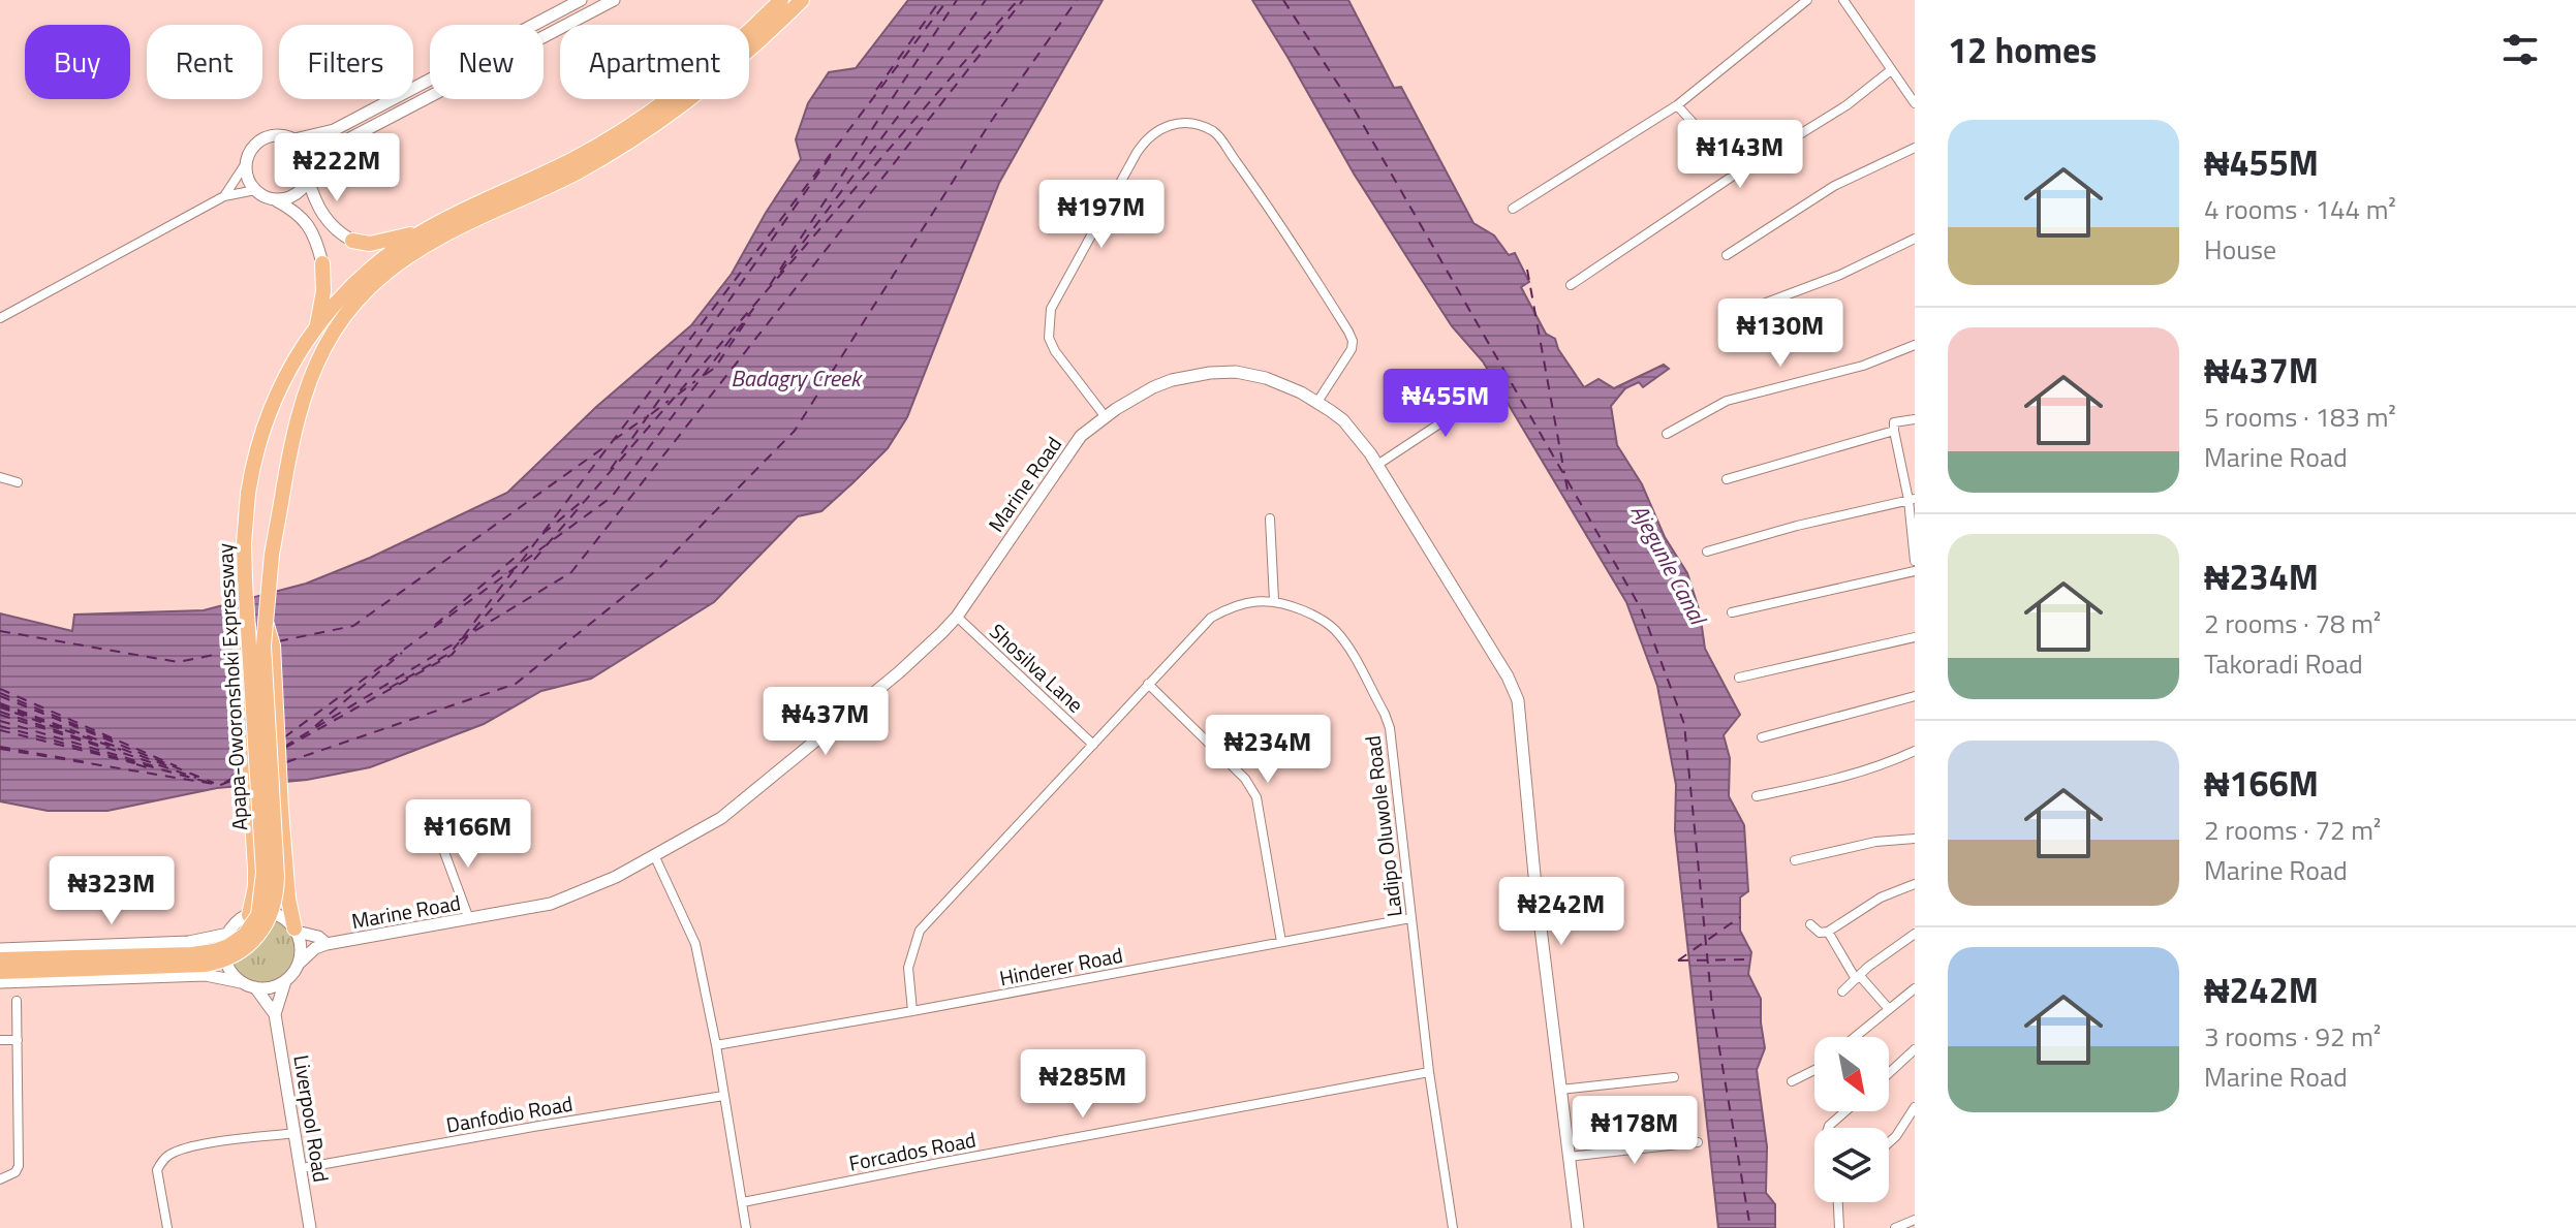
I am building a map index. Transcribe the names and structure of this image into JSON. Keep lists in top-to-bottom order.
{
  "streets": {
    "highway": ["Apapa-Oworonshoki Expressway"],
    "street": [
      "Marine Road",
      "Shosilva Lane",
      "Ladipo Oluwole Road",
      "Hinderer Road",
      "Danfodio Road",
      "Liverpool Road",
      "Forcados Road"
    ]
  },
  "crossings": [
    ["Marine Road", "Shosilva Lane"],
    ["Ladipo Oluwole Road", "Hinderer Road"],
    ["Ladipo Oluwole Road", "Forcados Road"],
    ["Danfodio Road", "Liverpool Road"]
  ],
  "water": ["Badagry Creek", "Ajegunle Canal"],
  "north": "bottom right",
  "page": {
    "heading": "12 homes",
    "chip": [
      "Buy",
      "Rent",
      "Filters",
      "New",
      "Apartment"
    ],
    "list": [
      {
        "name": "₦455M",
        "note": "4 rooms · 144 m² · House"
      },
      {
        "name": "₦437M",
        "note": "5 rooms · 183 m² · Marine Road"
      },
      {
        "name": "₦234M",
        "note": "2 rooms · 78 m² · Takoradi Road"
      },
      {
        "name": "₦166M",
        "note": "2 rooms · 72 m² · Marine Road"
      },
      {
        "name": "₦242M",
        "note": "3 rooms · 92 m² · Marine Road"
      }
    ],
    "price": [
      "₦143M",
      "₦222M",
      "₦197M",
      "₦130M",
      "₦455M",
      "₦437M",
      "₦234M",
      "₦166M",
      "₦323M",
      "₦242M",
      "₦285M",
      "₦178M"
    ]
  }
}
